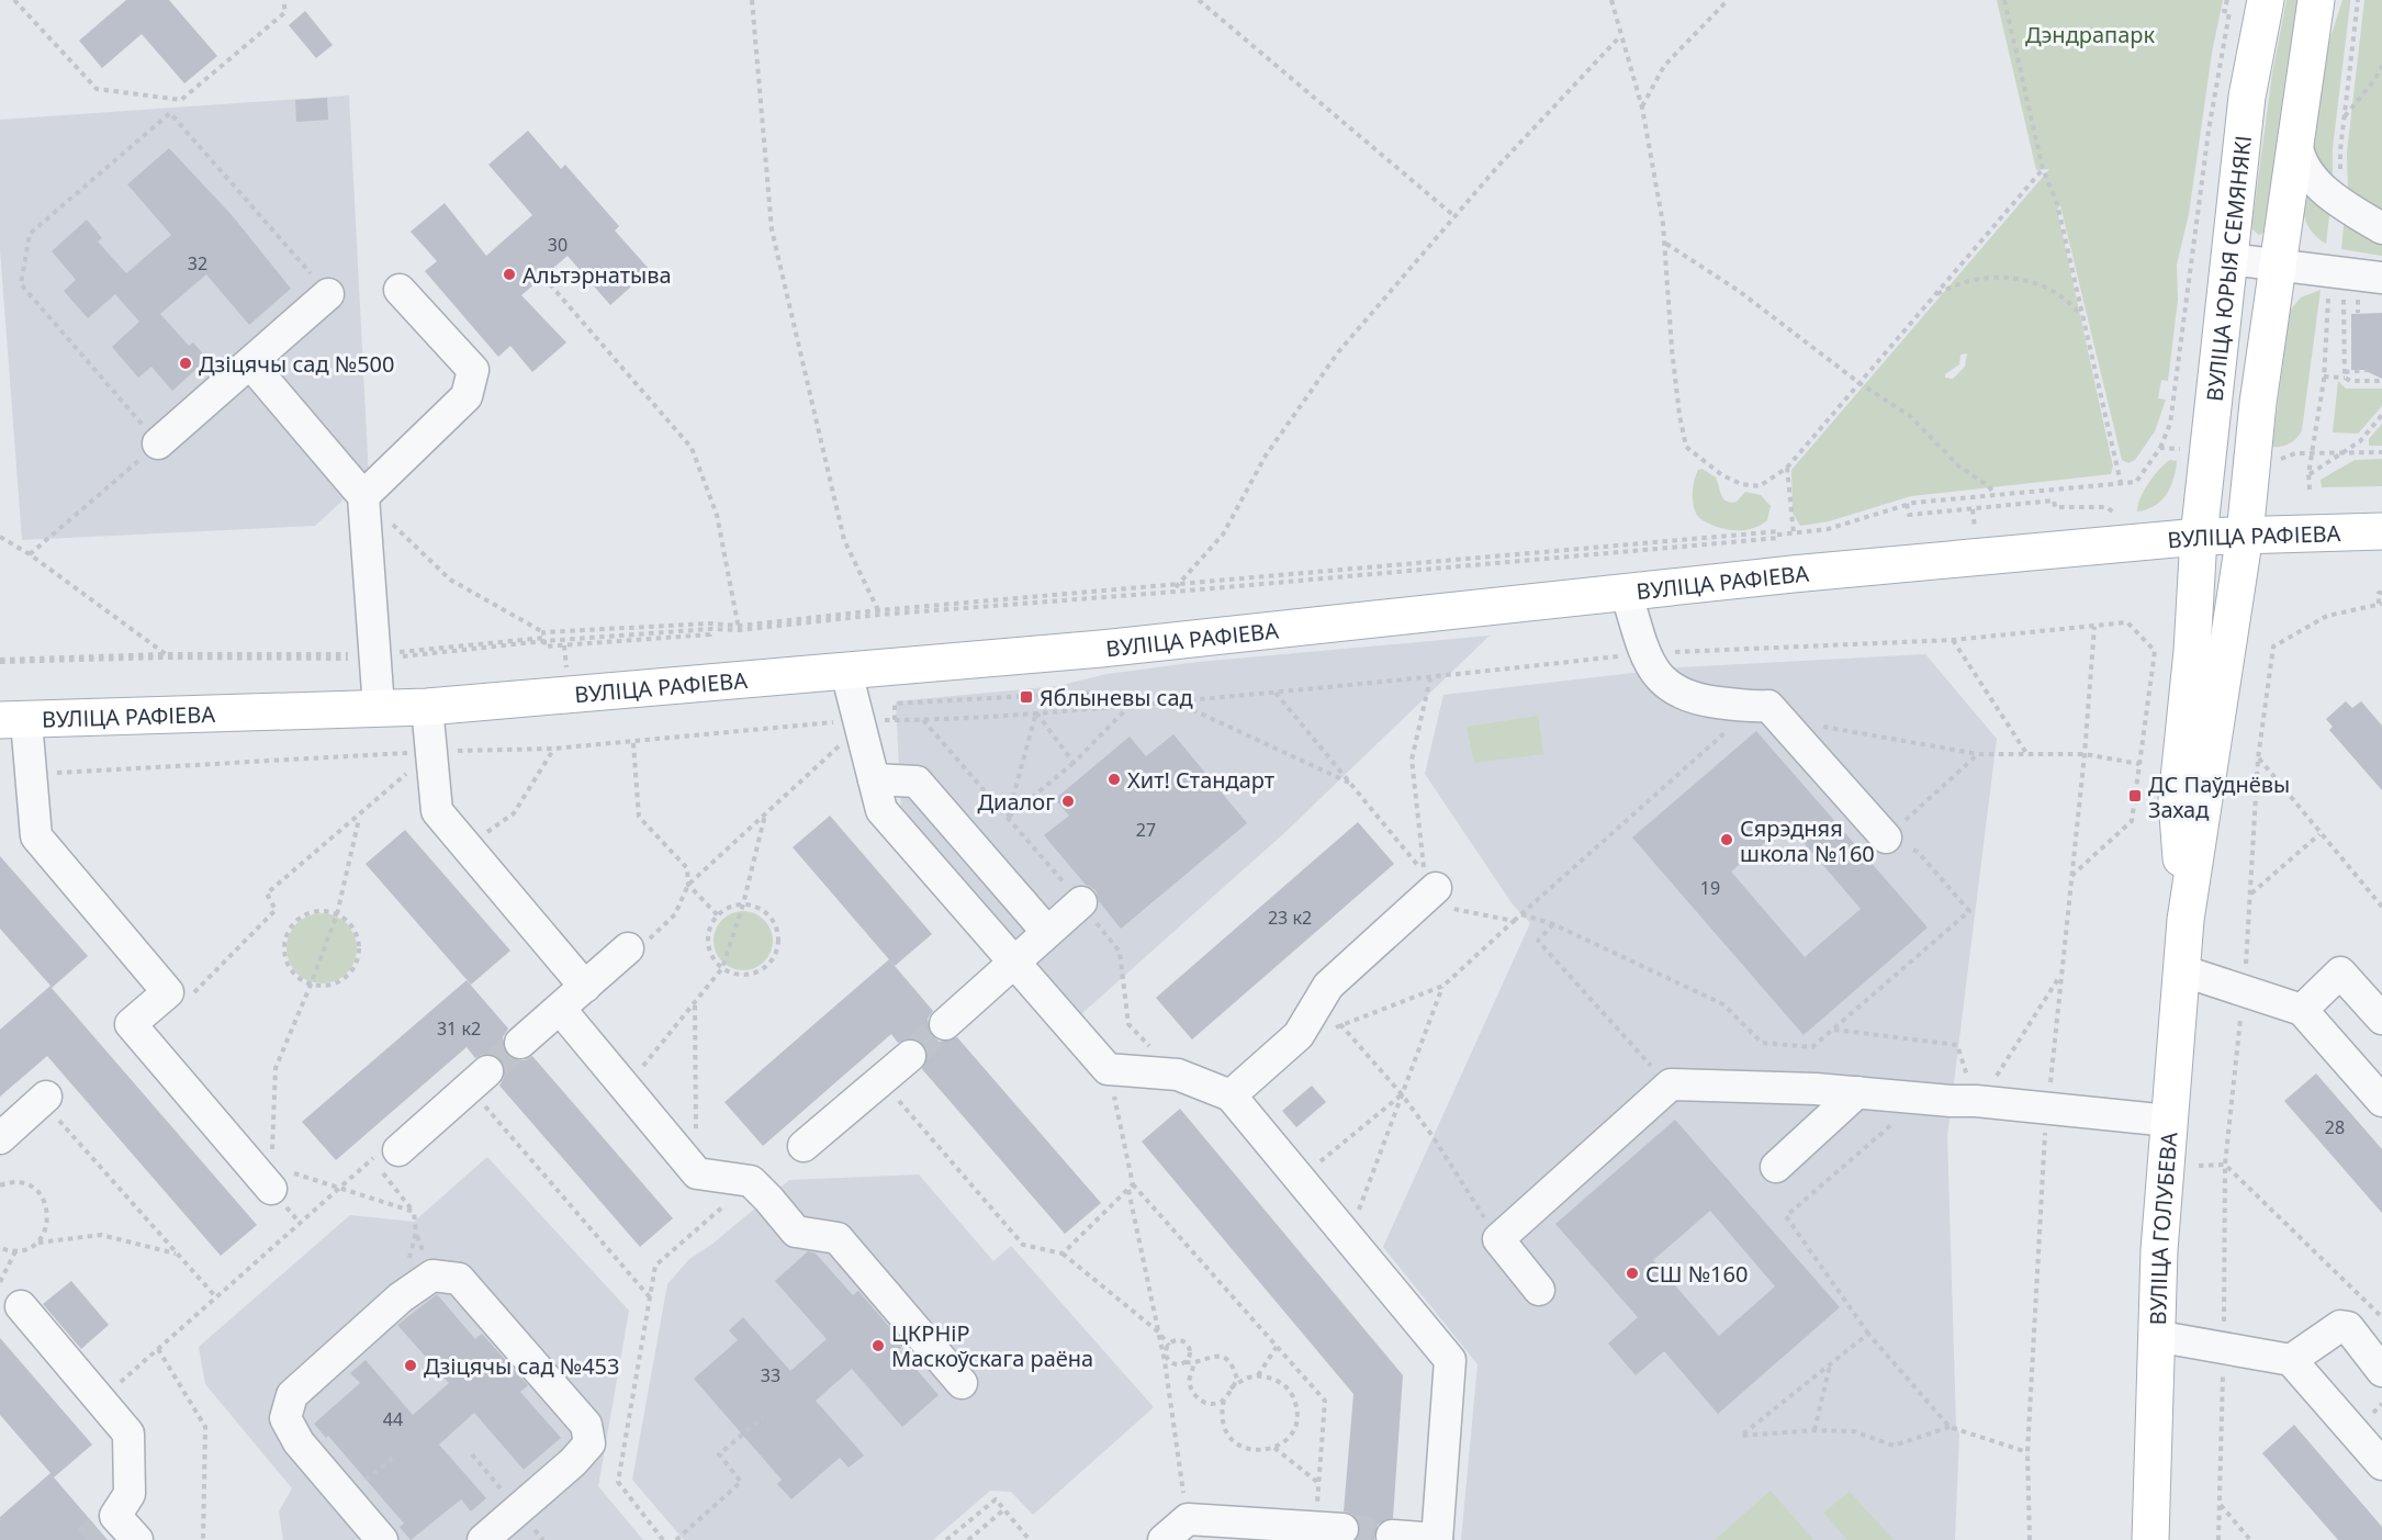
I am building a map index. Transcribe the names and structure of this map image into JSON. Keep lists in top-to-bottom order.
{
  "streets": {
    "main road": ["ВУЛІЦА ЮРЫЯ СЕМЯНЯКІ", "ВУЛІЦА РАФІЕВА", "ВУЛІЦА ГОЛУБЕВА"]
  },
  "crossings": [
    ["ВУЛІЦА ЮРЫЯ СЕМЯНЯКІ", "ВУЛІЦА РАФІЕВА"],
    ["ВУЛІЦА ЮРЫЯ СЕМЯНЯКІ", "ВУЛІЦА ГОЛУБЕВА"],
    ["ВУЛІЦА РАФІЕВА", "ВУЛІЦА ГОЛУБЕВА"]
  ],
  "parks": ["Дэндрапарк"],
  "places": {
    "other": [
      "Альтэрнатыва",
      "Дзіцячы сад №500",
      "Хит! Стандарт",
      "Диалог",
      "Сярэдняя школа №160",
      "СШ №160",
      "ЦКРНіР Маскоўскага раёна",
      "Дзіцячы сад №453"
    ],
    "transit": ["Яблыневы сад", "ДС Паўднёвы Захад"]
  },
  "house_numbers": [
    "30",
    "32",
    "27",
    "19",
    "23 к2",
    "31 к2",
    "28",
    "33",
    "44"
  ]
}
